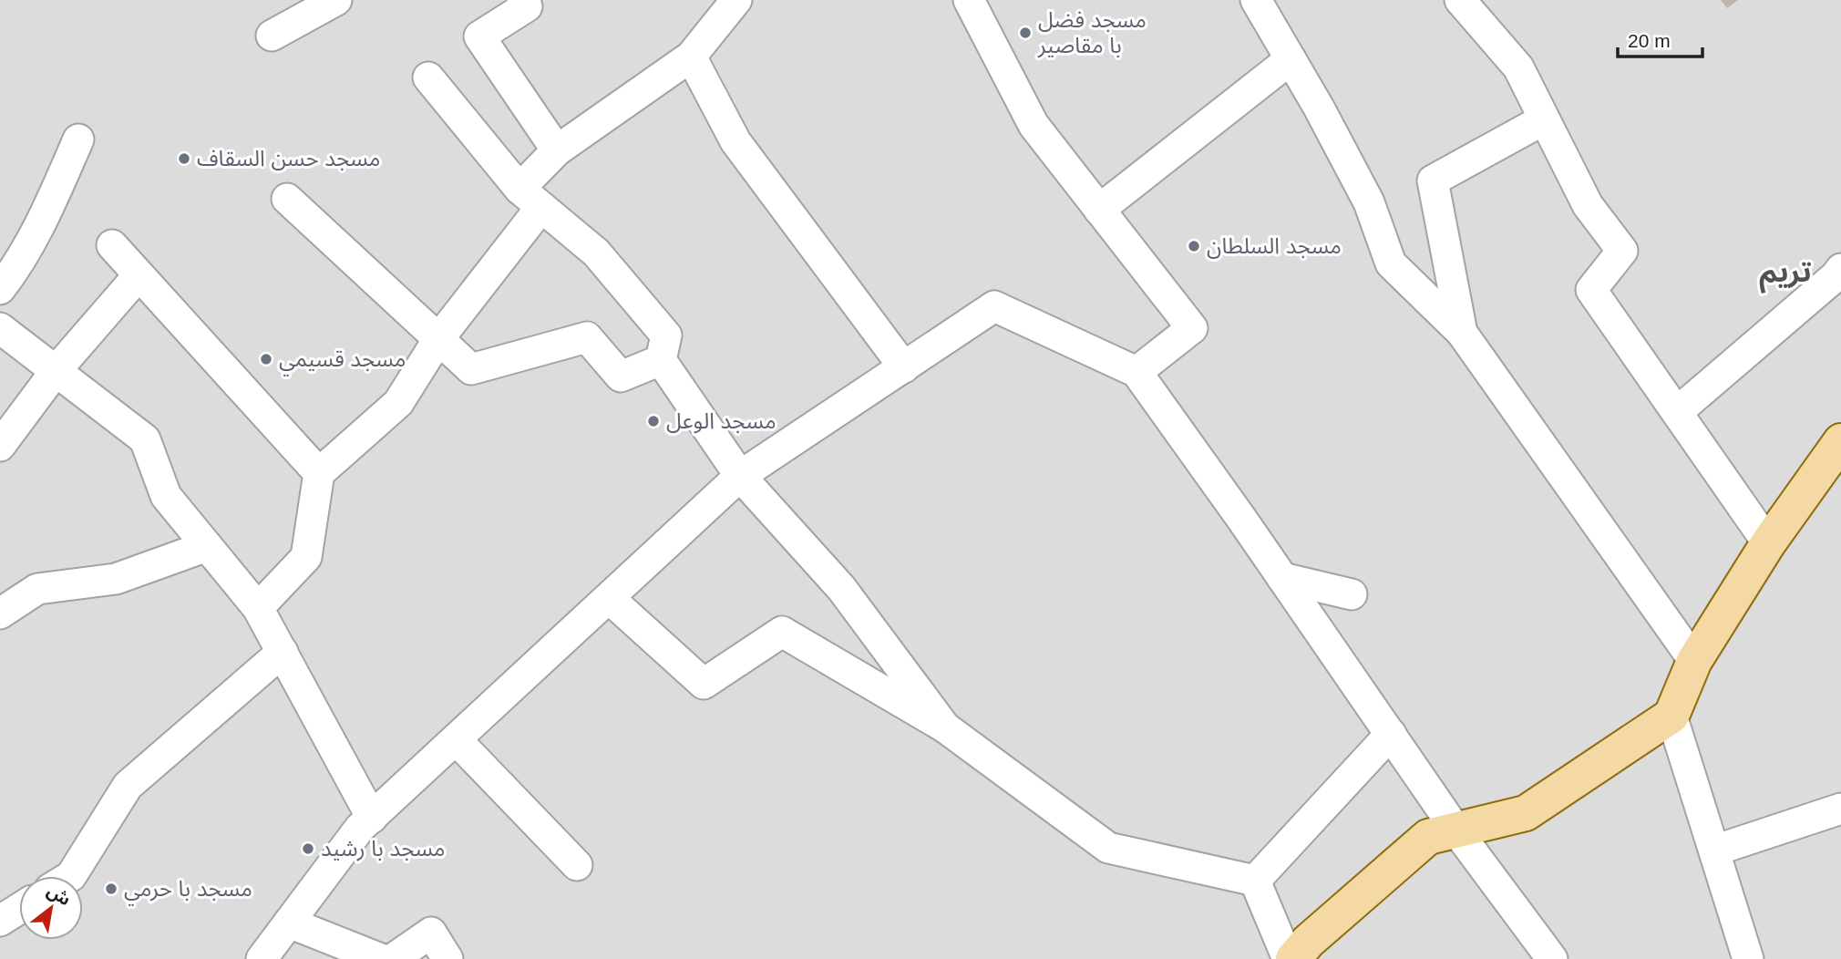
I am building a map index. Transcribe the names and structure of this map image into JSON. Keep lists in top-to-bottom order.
{
  "districts": ["تريم"],
  "places": [
    "مسجد فضل با مقاصير",
    "مسجد حسن السقاف",
    "مسجد السلطان",
    "مسجد قسيمي",
    "مسجد الوعل",
    "مسجد با رشيد",
    "مسجد با حرمي"
  ],
  "scale_bar": "20 m",
  "north": "top right"
}
